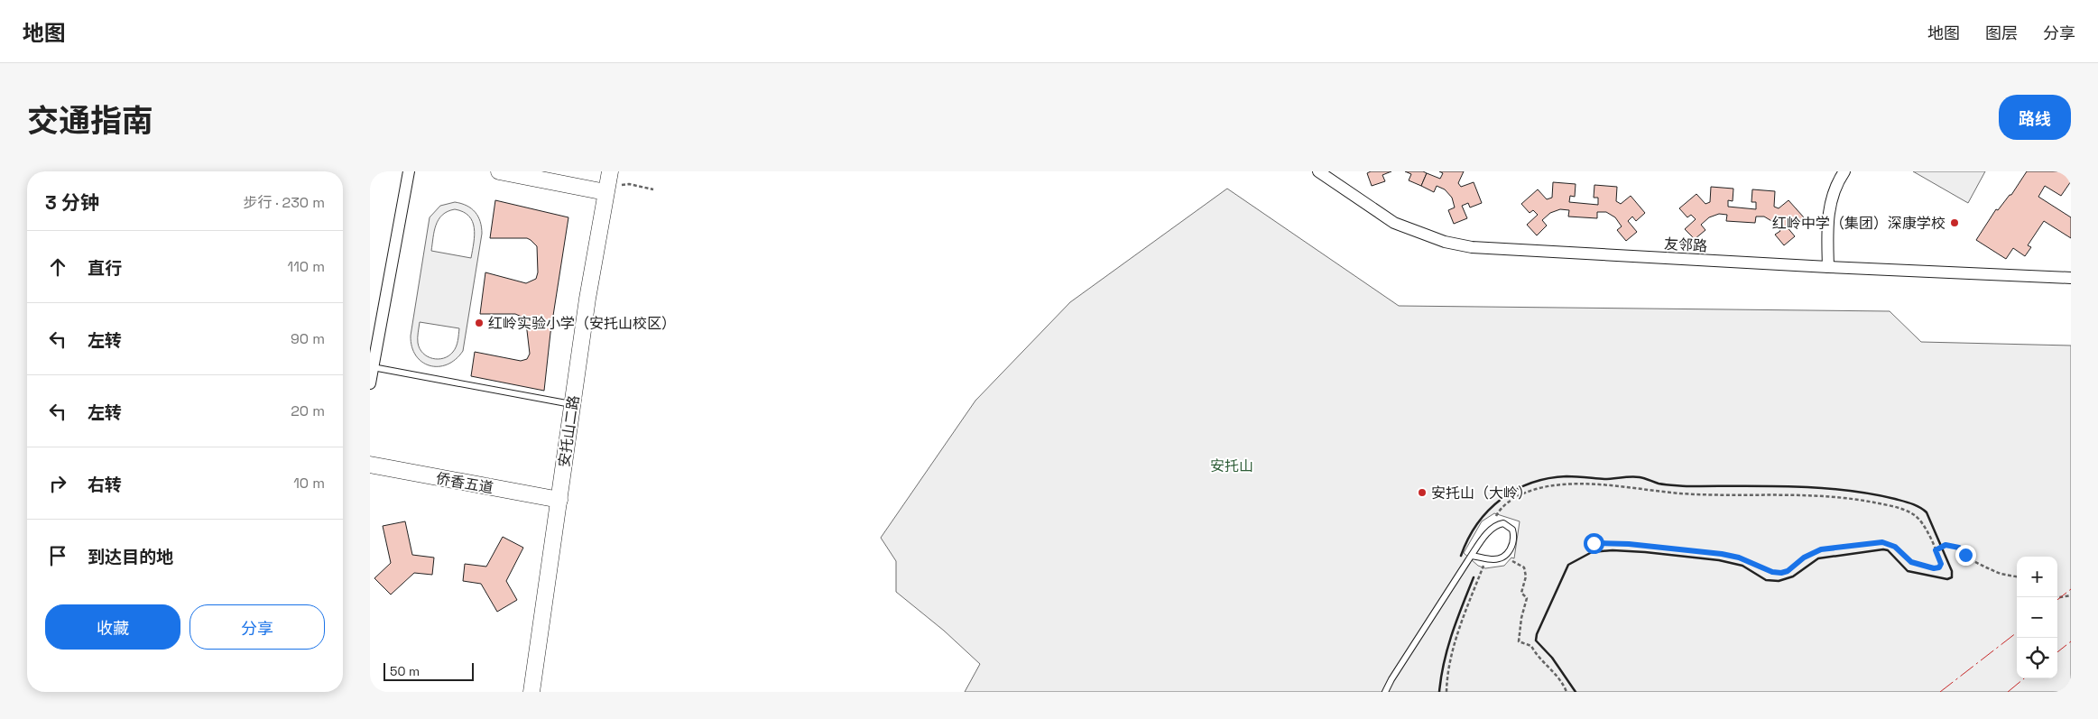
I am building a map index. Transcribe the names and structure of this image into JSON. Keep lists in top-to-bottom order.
{
  "streets": {
    "street": ["友邻路", "安托山二路", "侨香五道"]
  },
  "crossings": [
    ["安托山二路", "侨香五道"]
  ],
  "parks": ["安托山"],
  "places": ["红岭中学（集团）深康学校", "红岭实验小学（安托山校区）", "安托山（大岭）"],
  "scale_bar": "50 m",
  "page": {
    "header": "地图",
    "nav": ["地图", "图层", "分享"],
    "title": "交通指南",
    "buttons": [
      "路线",
      ["收藏", "分享"]
    ],
    "heading": ["3 分钟", "步行 · 230 m"],
    "list": [
      ["直行", "110 m"],
      ["左转", "90 m"],
      ["左转", "20 m"],
      ["右转", "10 m"],
      "到达目的地"
    ],
    "map_buttons": ["+", "−"],
    "scale": "50 m"
  }
}
